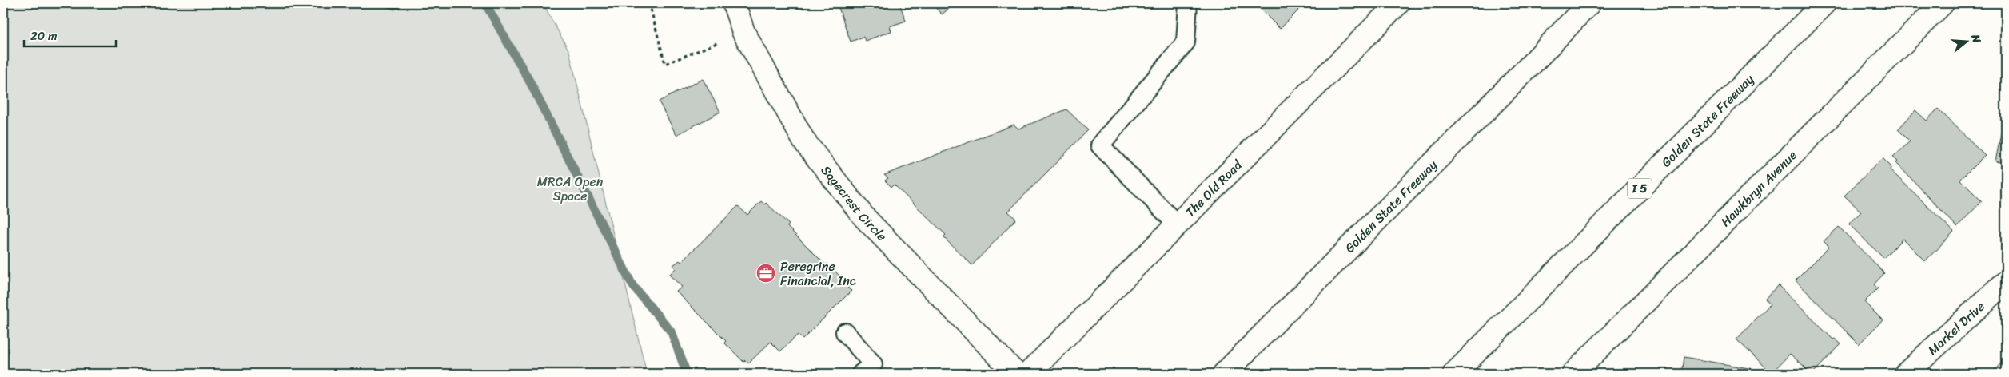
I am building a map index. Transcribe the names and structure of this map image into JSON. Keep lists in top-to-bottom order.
{
  "streets": {
    "main road": [
      "Golden State Freeway",
      "The Old Road",
      "I 5",
      "Hawkbryn Avenue",
      "Sagecrest Circle",
      "Markel Drive"
    ]
  },
  "parks": ["MRCA Open Space"],
  "places": {
    "office": ["Peregrine Financial, Inc"]
  },
  "scale_bar": "20 m",
  "north": "right"
}
